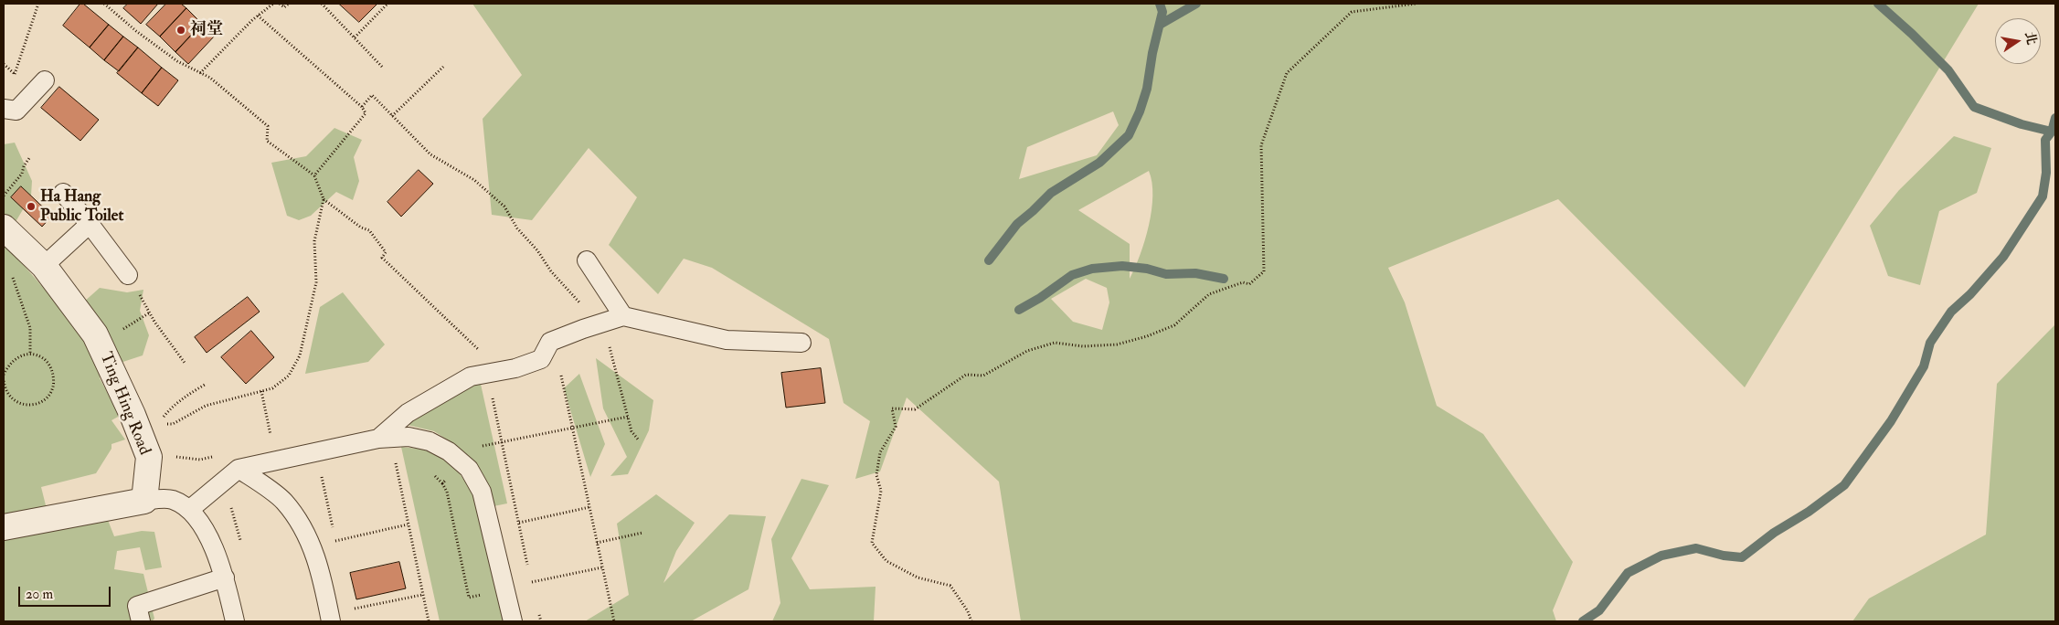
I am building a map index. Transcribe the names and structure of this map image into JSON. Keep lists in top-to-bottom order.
{
  "streets": {
    "street": ["Ting Hing Road"]
  },
  "places": ["祠堂", "Ha Hang Public Toilet"],
  "scale_bar": "20 m",
  "north": "right"
}
